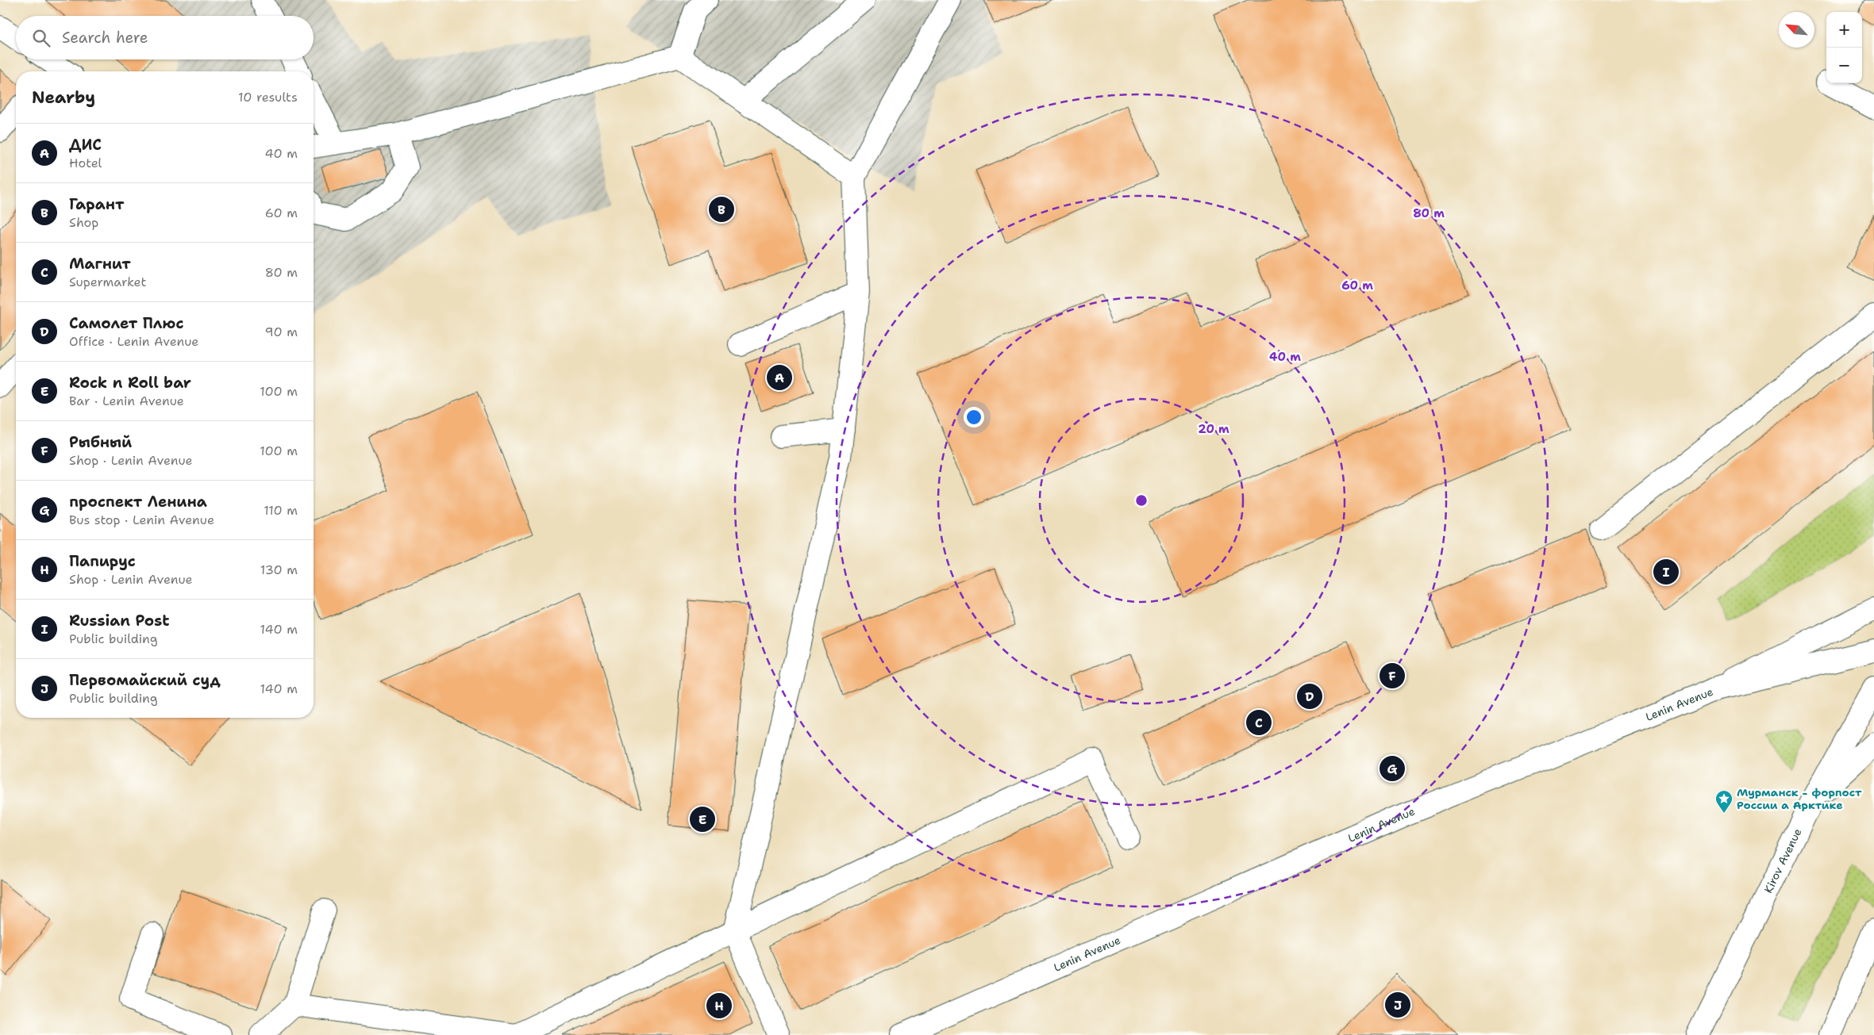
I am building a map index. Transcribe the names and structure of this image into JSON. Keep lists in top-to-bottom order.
{
  "streets": {
    "main road": ["Lenin Avenue", "Kirov Avenue"]
  },
  "places": {
    "place": ["Мурманск - форпост России а Арктике"]
  },
  "north": "top left",
  "page": {
    "map_buttons": ["+", "−"],
    "search": "Search here",
    "heading": ["Nearby", "10 results"],
    "list": [
      {
        "mark": "A",
        "name": "ДИС",
        "note": "Hotel",
        "value": "40 m"
      },
      {
        "mark": "B",
        "name": "Гарант",
        "note": "Shop",
        "value": "60 m"
      },
      {
        "mark": "C",
        "name": "Магнит",
        "note": "Supermarket",
        "value": "80 m"
      },
      {
        "mark": "D",
        "name": "Самолет Плюс",
        "note": "Office · Lenin Avenue",
        "value": "90 m"
      },
      {
        "mark": "E",
        "name": "Rock n Roll bar",
        "note": "Bar · Lenin Avenue",
        "value": "100 m"
      },
      {
        "mark": "F",
        "name": "Рыбный",
        "note": "Shop · Lenin Avenue",
        "value": "100 m"
      },
      {
        "mark": "G",
        "name": "проспект Ленина",
        "note": "Bus stop · Lenin Avenue",
        "value": "110 m"
      },
      {
        "mark": "H",
        "name": "Папирус",
        "note": "Shop · Lenin Avenue",
        "value": "130 m"
      },
      {
        "mark": "I",
        "name": "Russian Post",
        "note": "Public building",
        "value": "140 m"
      },
      {
        "mark": "J",
        "name": "Первомайский суд",
        "note": "Public building",
        "value": "140 m"
      }
    ],
    "pins": [
      "B",
      "A",
      "I",
      "F",
      "D",
      "C",
      "G",
      "E",
      "J",
      "H"
    ]
  },
  "rings": [
    "80 m",
    "60 m",
    "40 m",
    "20 m"
  ]
}
